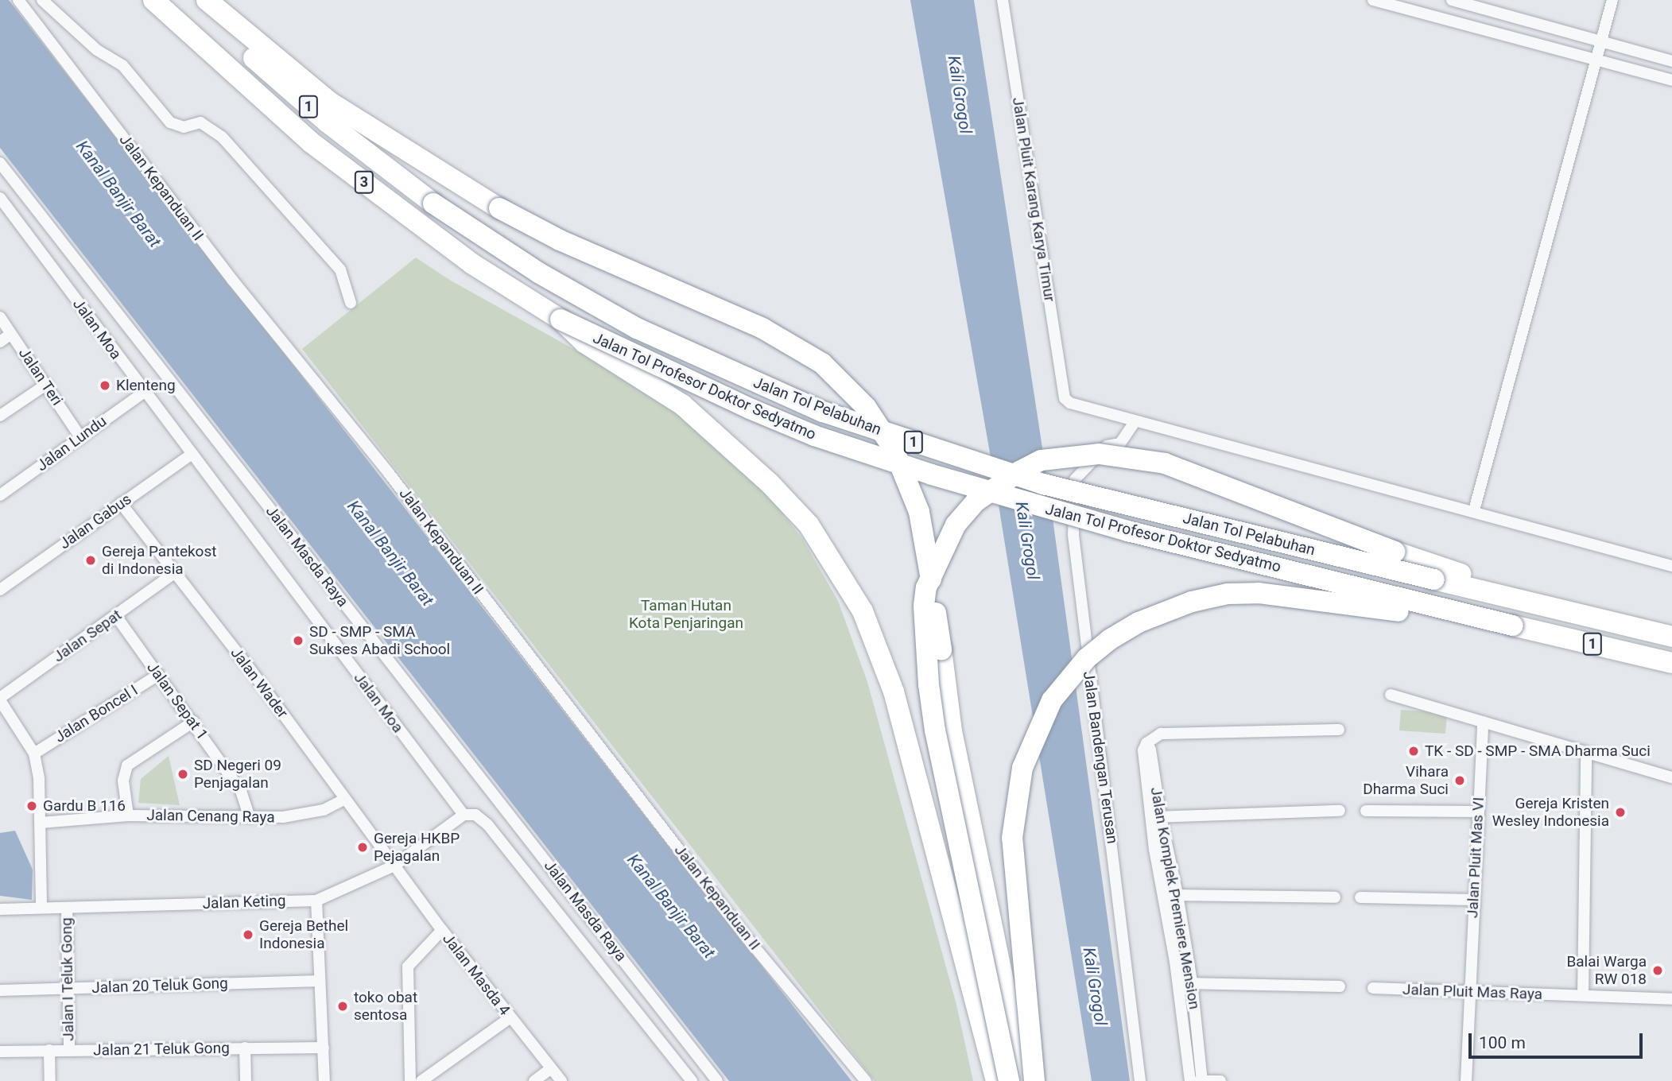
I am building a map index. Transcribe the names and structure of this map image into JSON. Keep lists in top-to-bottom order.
{
  "streets": {
    "highway": [
      "1",
      "3",
      "Jalan Tol Profesor Doktor Sedyatmo",
      "Jalan Tol Pelabuhan"
    ],
    "street": [
      "Jalan Kepanduan II",
      "Jalan Pluit Karang Karya Timur",
      "Jalan Moa",
      "Jalan Teri",
      "Jalan Lundu",
      "Jalan Gabus",
      "Jalan Masda Raya",
      "Jalan Sepat",
      "Jalan Wader",
      "Jalan Sepat 1",
      "Jalan Boncel I",
      "Jalan Bandengan Terusan",
      "Jalan Cenang Raya",
      "Jalan Pluit Mas VI",
      "Jalan Komplek Premiere Mension",
      "Jalan Keting",
      "Jalan Masda 4",
      "Jalan I Teluk Gong",
      "Jalan 20 Teluk Gong",
      "Jalan Pluit Mas Raya",
      "Jalan 21 Teluk Gong"
    ]
  },
  "crossings": [
    ["1", "Jalan Tol Profesor Doktor Sedyatmo"],
    ["Jalan Pluit Karang Karya Timur", "Jalan Bandengan Terusan"],
    ["Jalan Moa", "Jalan Lundu"],
    ["Jalan Moa", "Jalan Gabus"],
    ["Jalan Moa", "Jalan Keting"],
    ["Jalan Teri", "Jalan Lundu"],
    ["Jalan Gabus", "Jalan Wader"],
    ["Jalan Sepat", "Jalan Wader"],
    ["Jalan Sepat", "Jalan Sepat 1"],
    ["Jalan Wader", "Jalan Cenang Raya"],
    ["Jalan Wader", "Jalan Keting"],
    ["Jalan Wader", "Jalan Masda 4"],
    ["Jalan Sepat 1", "Jalan Boncel I"],
    ["Jalan Sepat 1", "Jalan Cenang Raya"],
    ["Jalan Pluit Mas VI", "Jalan Pluit Mas Raya"],
    ["Jalan Keting", "Jalan Masda 4"],
    ["Jalan Keting", "Jalan I Teluk Gong"],
    ["Jalan I Teluk Gong", "Jalan 20 Teluk Gong"],
    ["Jalan I Teluk Gong", "Jalan 21 Teluk Gong"]
  ],
  "water": ["Kali Grogol", "Kanal Banjir Barat"],
  "parks": ["Taman Hutan Kota Penjaringan"],
  "places": [
    "Klenteng",
    "Gereja Pantekost di Indonesia",
    "SD - SMP - SMA Sukses Abadi School",
    "TK - SD - SMP - SMA Dharma Suci",
    "SD Negeri 09 Penjagalan",
    "Vihara Dharma Suci",
    "Gardu B 116",
    "Gereja Kristen Wesley Indonesia",
    "Gereja HKBP Pejagalan",
    "Gereja Bethel Indonesia",
    "Balai Warga RW 018",
    "toko obat sentosa"
  ],
  "scale_bar": "100 m"
}
